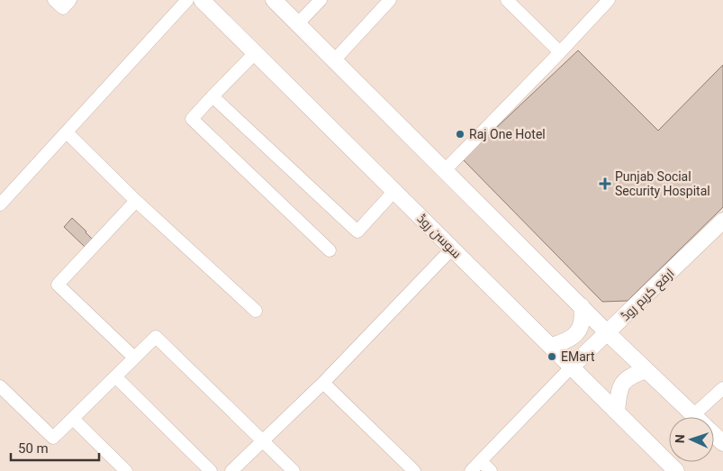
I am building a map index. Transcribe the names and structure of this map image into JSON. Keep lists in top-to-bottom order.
{
  "streets": {
    "street": ["سوسن روڈ", "ارفع کریم روڈ"]
  },
  "crossings": [
    ["سوسن روڈ", "ارفع کریم روڈ"]
  ],
  "places": {
    "other": ["Raj One Hotel", "EMart"],
    "health": ["Punjab Social Security Hospital"]
  },
  "scale_bar": "50 m",
  "north": "left"
}
